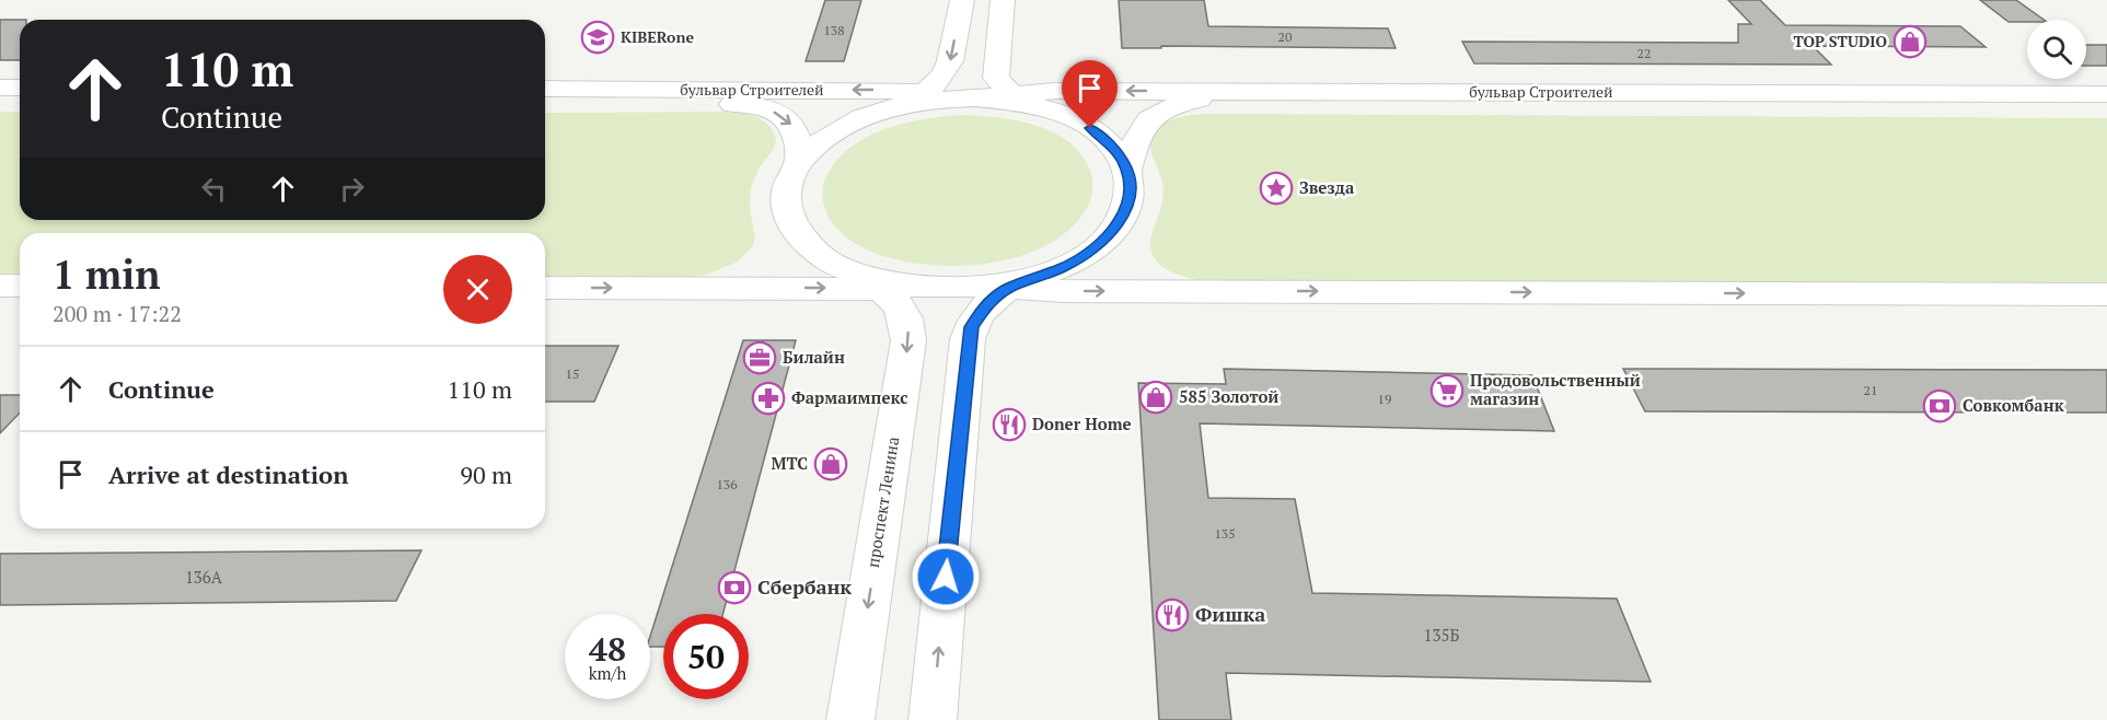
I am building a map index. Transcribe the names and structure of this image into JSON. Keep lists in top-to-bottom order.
{
  "streets": {
    "main road": ["бульвар Строителей", "проспект Ленина"]
  },
  "places": {
    "school or university": ["KIBERone"],
    "shop": ["TOP STUDIO", "585 Золотой", "МТС"],
    "place": ["Звезда"],
    "office": ["Билайн"],
    "supermarket": ["Продовольственный магазин"],
    "pharmacy": ["Фармаимпекс"],
    "bank": ["Совкомбанк", "Сбербанк"],
    "restaurant": ["Doner Home", "Фишка"]
  },
  "house_numbers": [
    "138",
    "20",
    "22",
    "15",
    "21",
    "19",
    "136",
    "135",
    "136А",
    "135Б"
  ],
  "page": {
    "turn": ["110 m", "Continue"],
    "heading": ["1 min", "200 m · 17:22"],
    "list": [
      {
        "name": "Continue",
        "value": "110 m"
      },
      {
        "name": "Arrive at destination",
        "value": "90 m"
      }
    ],
    "speed": "48 km/h",
    "limit": "50"
  }
}
